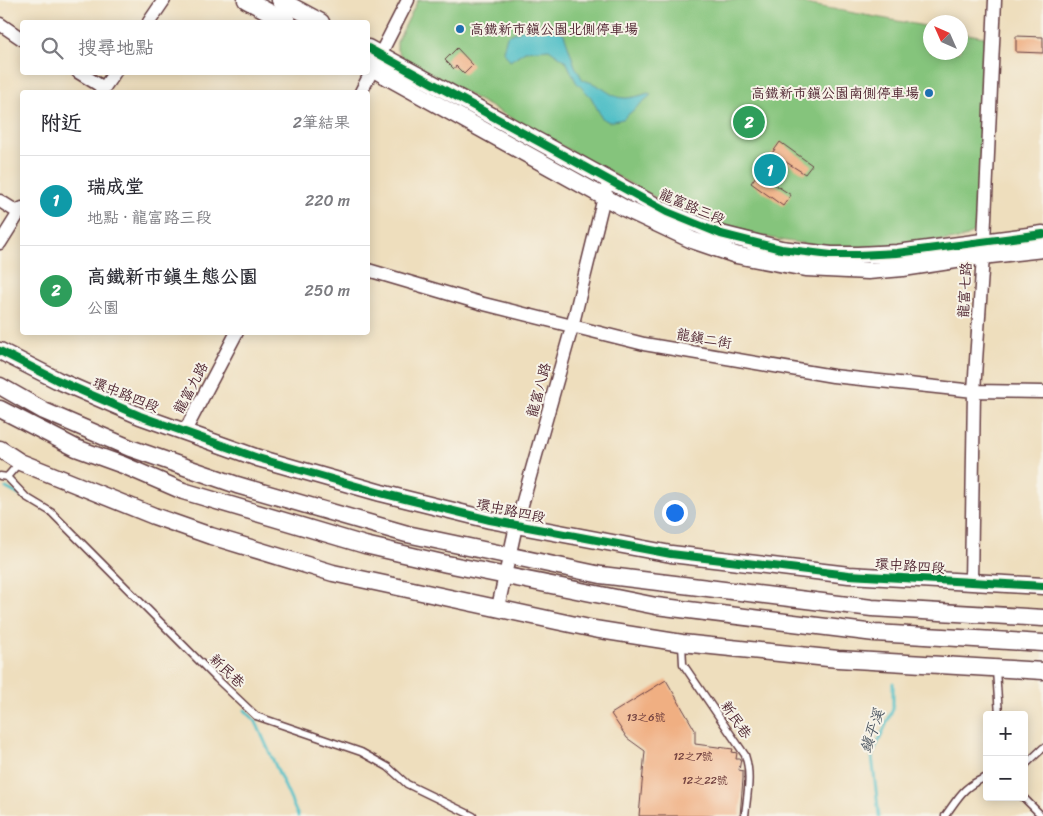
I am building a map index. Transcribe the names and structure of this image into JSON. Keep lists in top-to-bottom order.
{
  "streets": {
    "street": [
      "龍富路三段",
      "龍富七路",
      "龍鎮二街",
      "龍富九路",
      "龍富八路",
      "環中路四段"
    ],
    "lane": ["新民巷"]
  },
  "crossings": [
    ["龍富路三段", "龍富七路"],
    ["龍富路三段", "龍富八路"],
    ["龍富七路", "龍鎮二街"],
    ["龍富七路", "環中路四段"],
    ["龍鎮二街", "龍富八路"],
    ["龍富九路", "環中路四段"],
    ["龍富八路", "環中路四段"]
  ],
  "water": ["鎮平溪"],
  "places": ["高鐵新市鎮公園北側停車場", "高鐵新市鎮公園南側停車場"],
  "house_numbers": ["13之6號", "12之7號", "12之22號"],
  "north": "top left",
  "page": {
    "search": "搜尋地點",
    "heading": ["附近", "2筆結果"],
    "pins": ["2", "1"],
    "list": [
      {
        "mark": "1",
        "name": "瑞成堂",
        "note": "地點 · 龍富路三段",
        "value": "220 m"
      },
      {
        "mark": "2",
        "name": "高鐵新市鎮生態公園",
        "note": "公園",
        "value": "250 m"
      }
    ],
    "map_buttons": ["+", "−"]
  }
}
